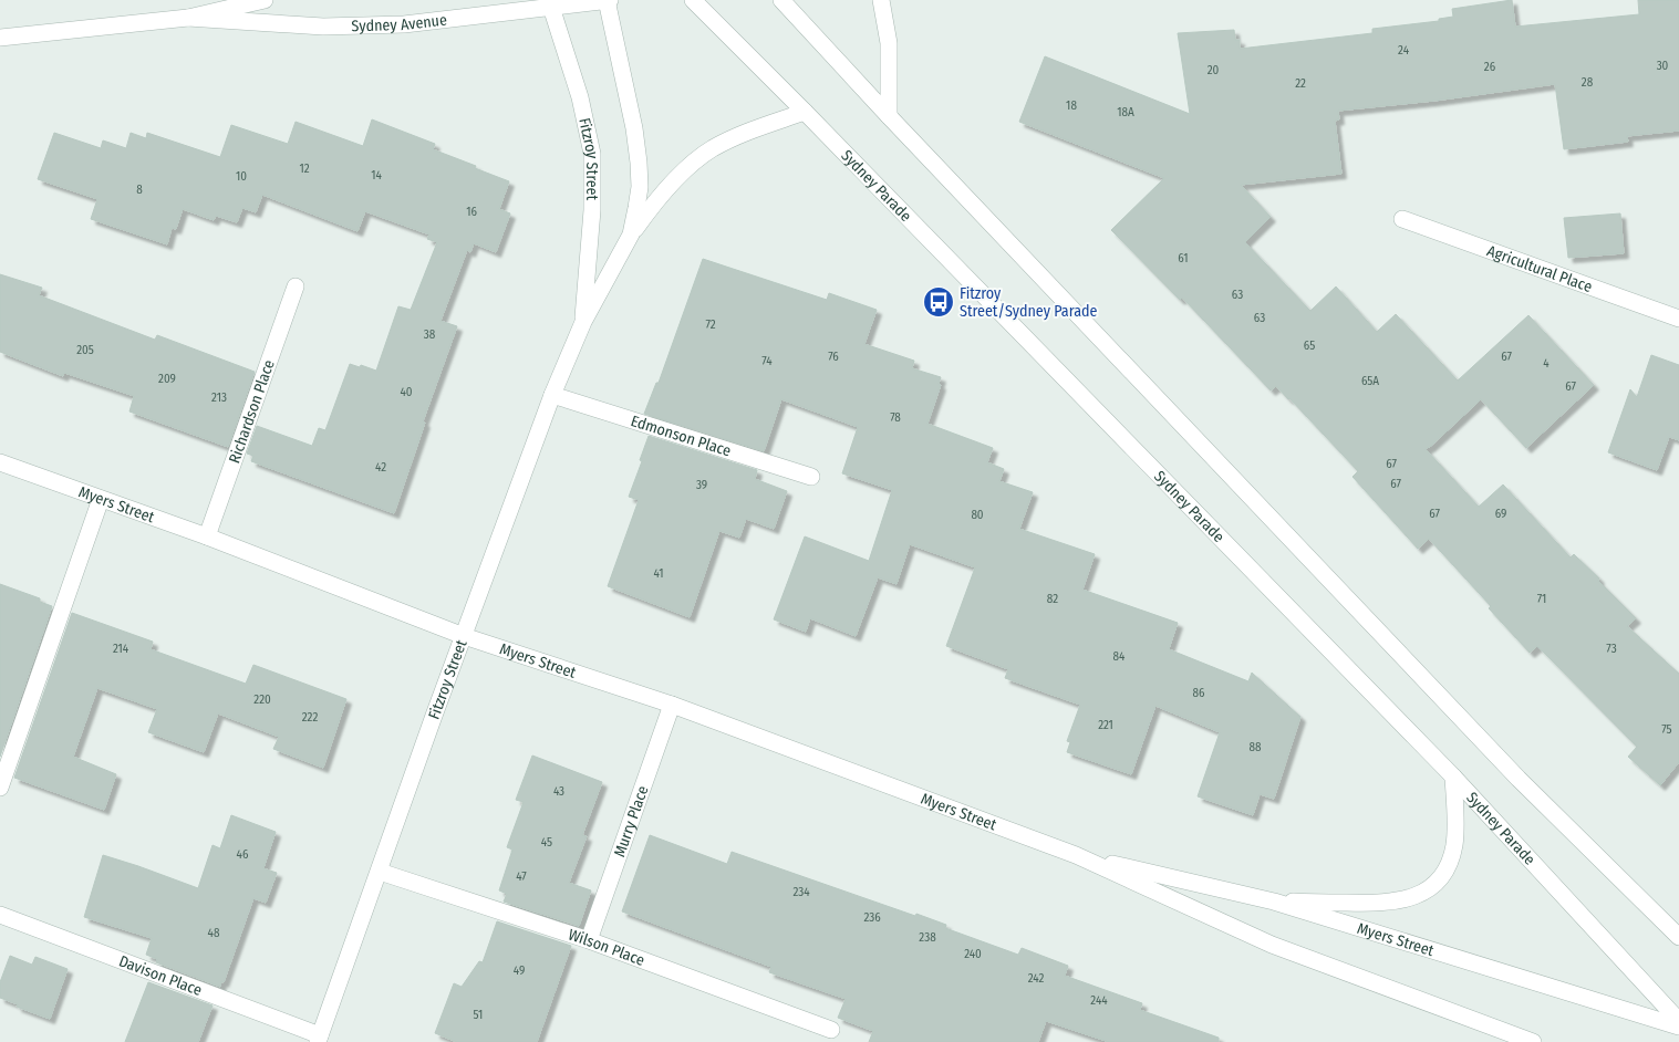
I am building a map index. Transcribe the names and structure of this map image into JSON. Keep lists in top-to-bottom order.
{
  "streets": {
    "street": [
      "Sydney Avenue",
      "Fitzroy Street",
      "Sydney Parade",
      "Agricultural Place",
      "Richardson Place",
      "Edmonson Place",
      "Myers Street",
      "Murry Place",
      "Wilson Place",
      "Davison Place"
    ]
  },
  "crossings": [
    ["Sydney Avenue", "Fitzroy Street"],
    ["Fitzroy Street", "Sydney Parade"],
    ["Fitzroy Street", "Edmonson Place"],
    ["Fitzroy Street", "Myers Street"],
    ["Fitzroy Street", "Wilson Place"],
    ["Fitzroy Street", "Davison Place"],
    ["Richardson Place", "Myers Street"],
    ["Myers Street", "Murry Place"],
    ["Murry Place", "Wilson Place"]
  ],
  "places": {
    "bus stop": ["Fitzroy Street/Sydney Parade"]
  },
  "house_numbers": [
    "24",
    "30",
    "26",
    "20",
    "28",
    "22",
    "18",
    "18A",
    "12",
    "14",
    "10",
    "8",
    "16",
    "61",
    "63",
    "63",
    "72",
    "38",
    "65",
    "205",
    "76",
    "67",
    "74",
    "4",
    "209",
    "65A",
    "67",
    "40",
    "213",
    "78",
    "67",
    "42",
    "67",
    "39",
    "67",
    "69",
    "80",
    "41",
    "82",
    "71",
    "214",
    "73",
    "84",
    "86",
    "220",
    "222",
    "221",
    "75",
    "88",
    "43",
    "45",
    "46",
    "47",
    "234",
    "236",
    "48",
    "238",
    "240",
    "49",
    "242",
    "244",
    "51"
  ]
}
